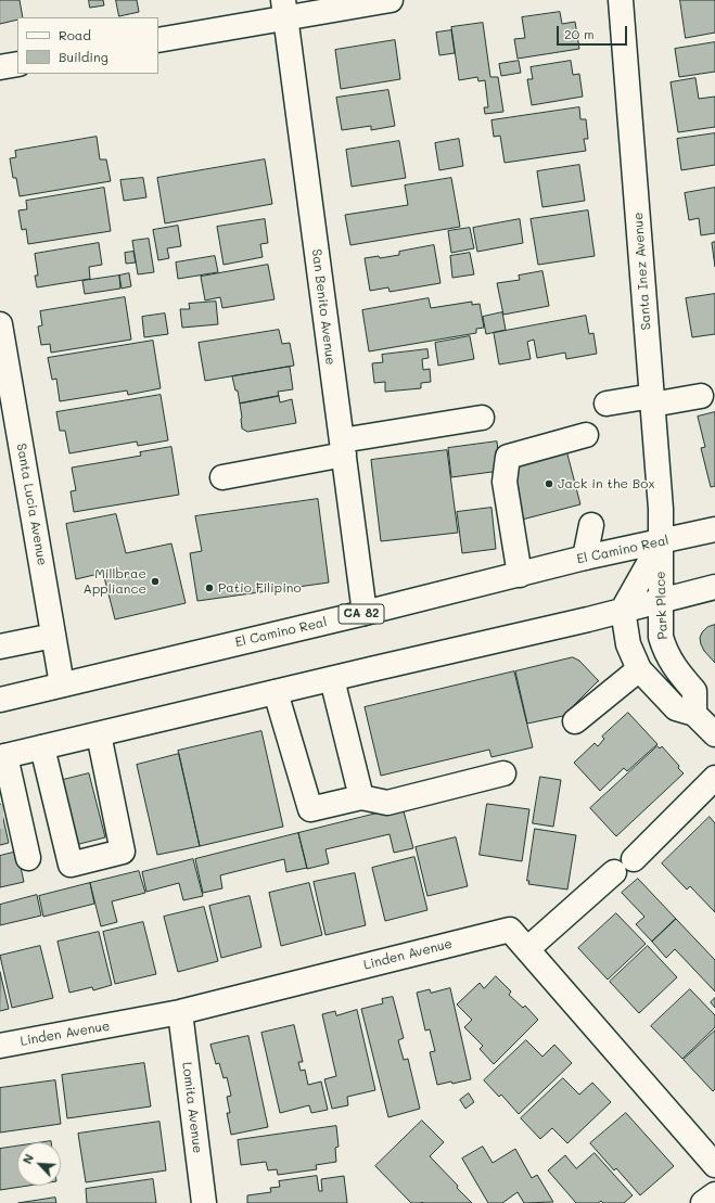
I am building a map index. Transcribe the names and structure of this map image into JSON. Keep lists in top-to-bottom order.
{
  "streets": {
    "street": [
      "Santa Inez Avenue",
      "San Benito Avenue",
      "Santa Lucia Avenue",
      "El Camino Real",
      "Park Place",
      "CA 82",
      "Linden Avenue",
      "Lomita Avenue"
    ]
  },
  "crossings": [
    ["Santa Inez Avenue", "El Camino Real"],
    ["Santa Inez Avenue", "Park Place"],
    ["San Benito Avenue", "El Camino Real"],
    ["Santa Lucia Avenue", "El Camino Real"],
    ["El Camino Real", "Park Place"],
    ["Linden Avenue", "Lomita Avenue"]
  ],
  "places": ["Jack in the Box", "Millbrae Appliance", "Patio Filipino"],
  "legend": ["Road", "Building"],
  "scale_bar": "20 m",
  "north": "top left"
}
